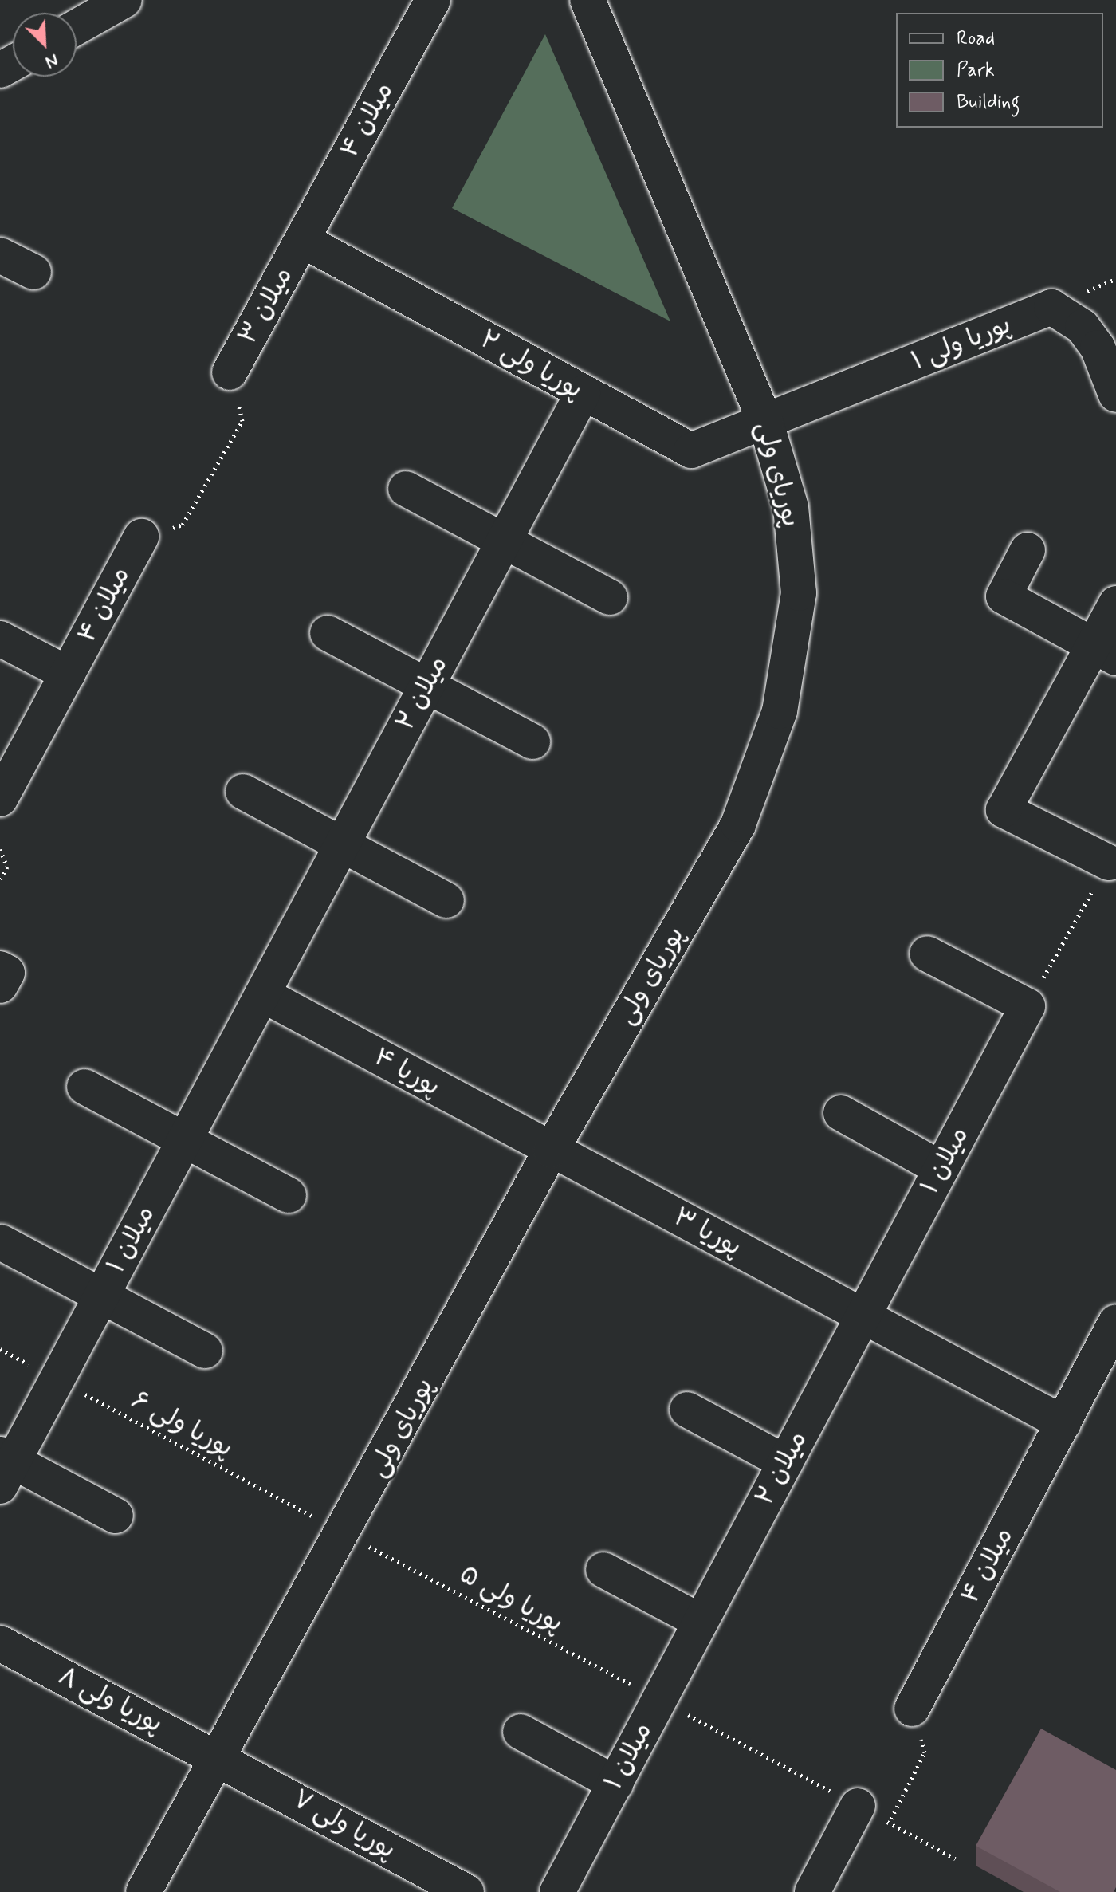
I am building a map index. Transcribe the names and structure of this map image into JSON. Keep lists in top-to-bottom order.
{
  "streets": {
    "street": [
      "میلان ۴",
      "میلان ۳",
      "پوریا ولی ۱",
      "پوریا ولی ۲",
      "پوریای ولی",
      "میلان ۲",
      "پوریا ۴",
      "میلان ۱",
      "پوریا ۳",
      "پوریا ولی ۸",
      "پوریا ولی ۷"
    ],
    "path": ["پوریا ولی ۶", "پوریا ولی ۵"]
  },
  "crossings": [
    ["میلان ۴", "میلان ۳"],
    ["میلان ۴", "پوریا ولی ۲"],
    ["میلان ۴", "پوریا ۳"],
    ["میلان ۳", "پوریا ولی ۲"],
    ["پوریا ولی ۱", "پوریا ولی ۲"],
    ["پوریا ولی ۱", "پوریای ولی"],
    ["پوریا ولی ۲", "پوریای ولی"],
    ["پوریا ولی ۲", "میلان ۲"],
    ["پوریای ولی", "پوریا ۴"],
    ["پوریای ولی", "پوریا ۳"],
    ["پوریای ولی", "پوریا ولی ۶"],
    ["پوریای ولی", "پوریا ولی ۵"],
    ["پوریای ولی", "پوریا ولی ۸"],
    ["پوریای ولی", "پوریا ولی ۷"],
    ["میلان ۲", "پوریا ۴"],
    ["میلان ۲", "میلان ۱"],
    ["میلان ۲", "پوریا ۳"],
    ["پوریا ۴", "میلان ۱"],
    ["پوریا ۴", "پوریا ۳"],
    ["میلان ۱", "پوریا ۳"],
    ["میلان ۱", "پوریا ولی ۶"],
    ["میلان ۱", "پوریا ولی ۵"],
    ["پوریا ولی ۶", "پوریا ولی ۵"],
    ["پوریا ولی ۸", "پوریا ولی ۷"]
  ],
  "legend": ["Road", "Park", "Building"],
  "north": "bottom right"
}
